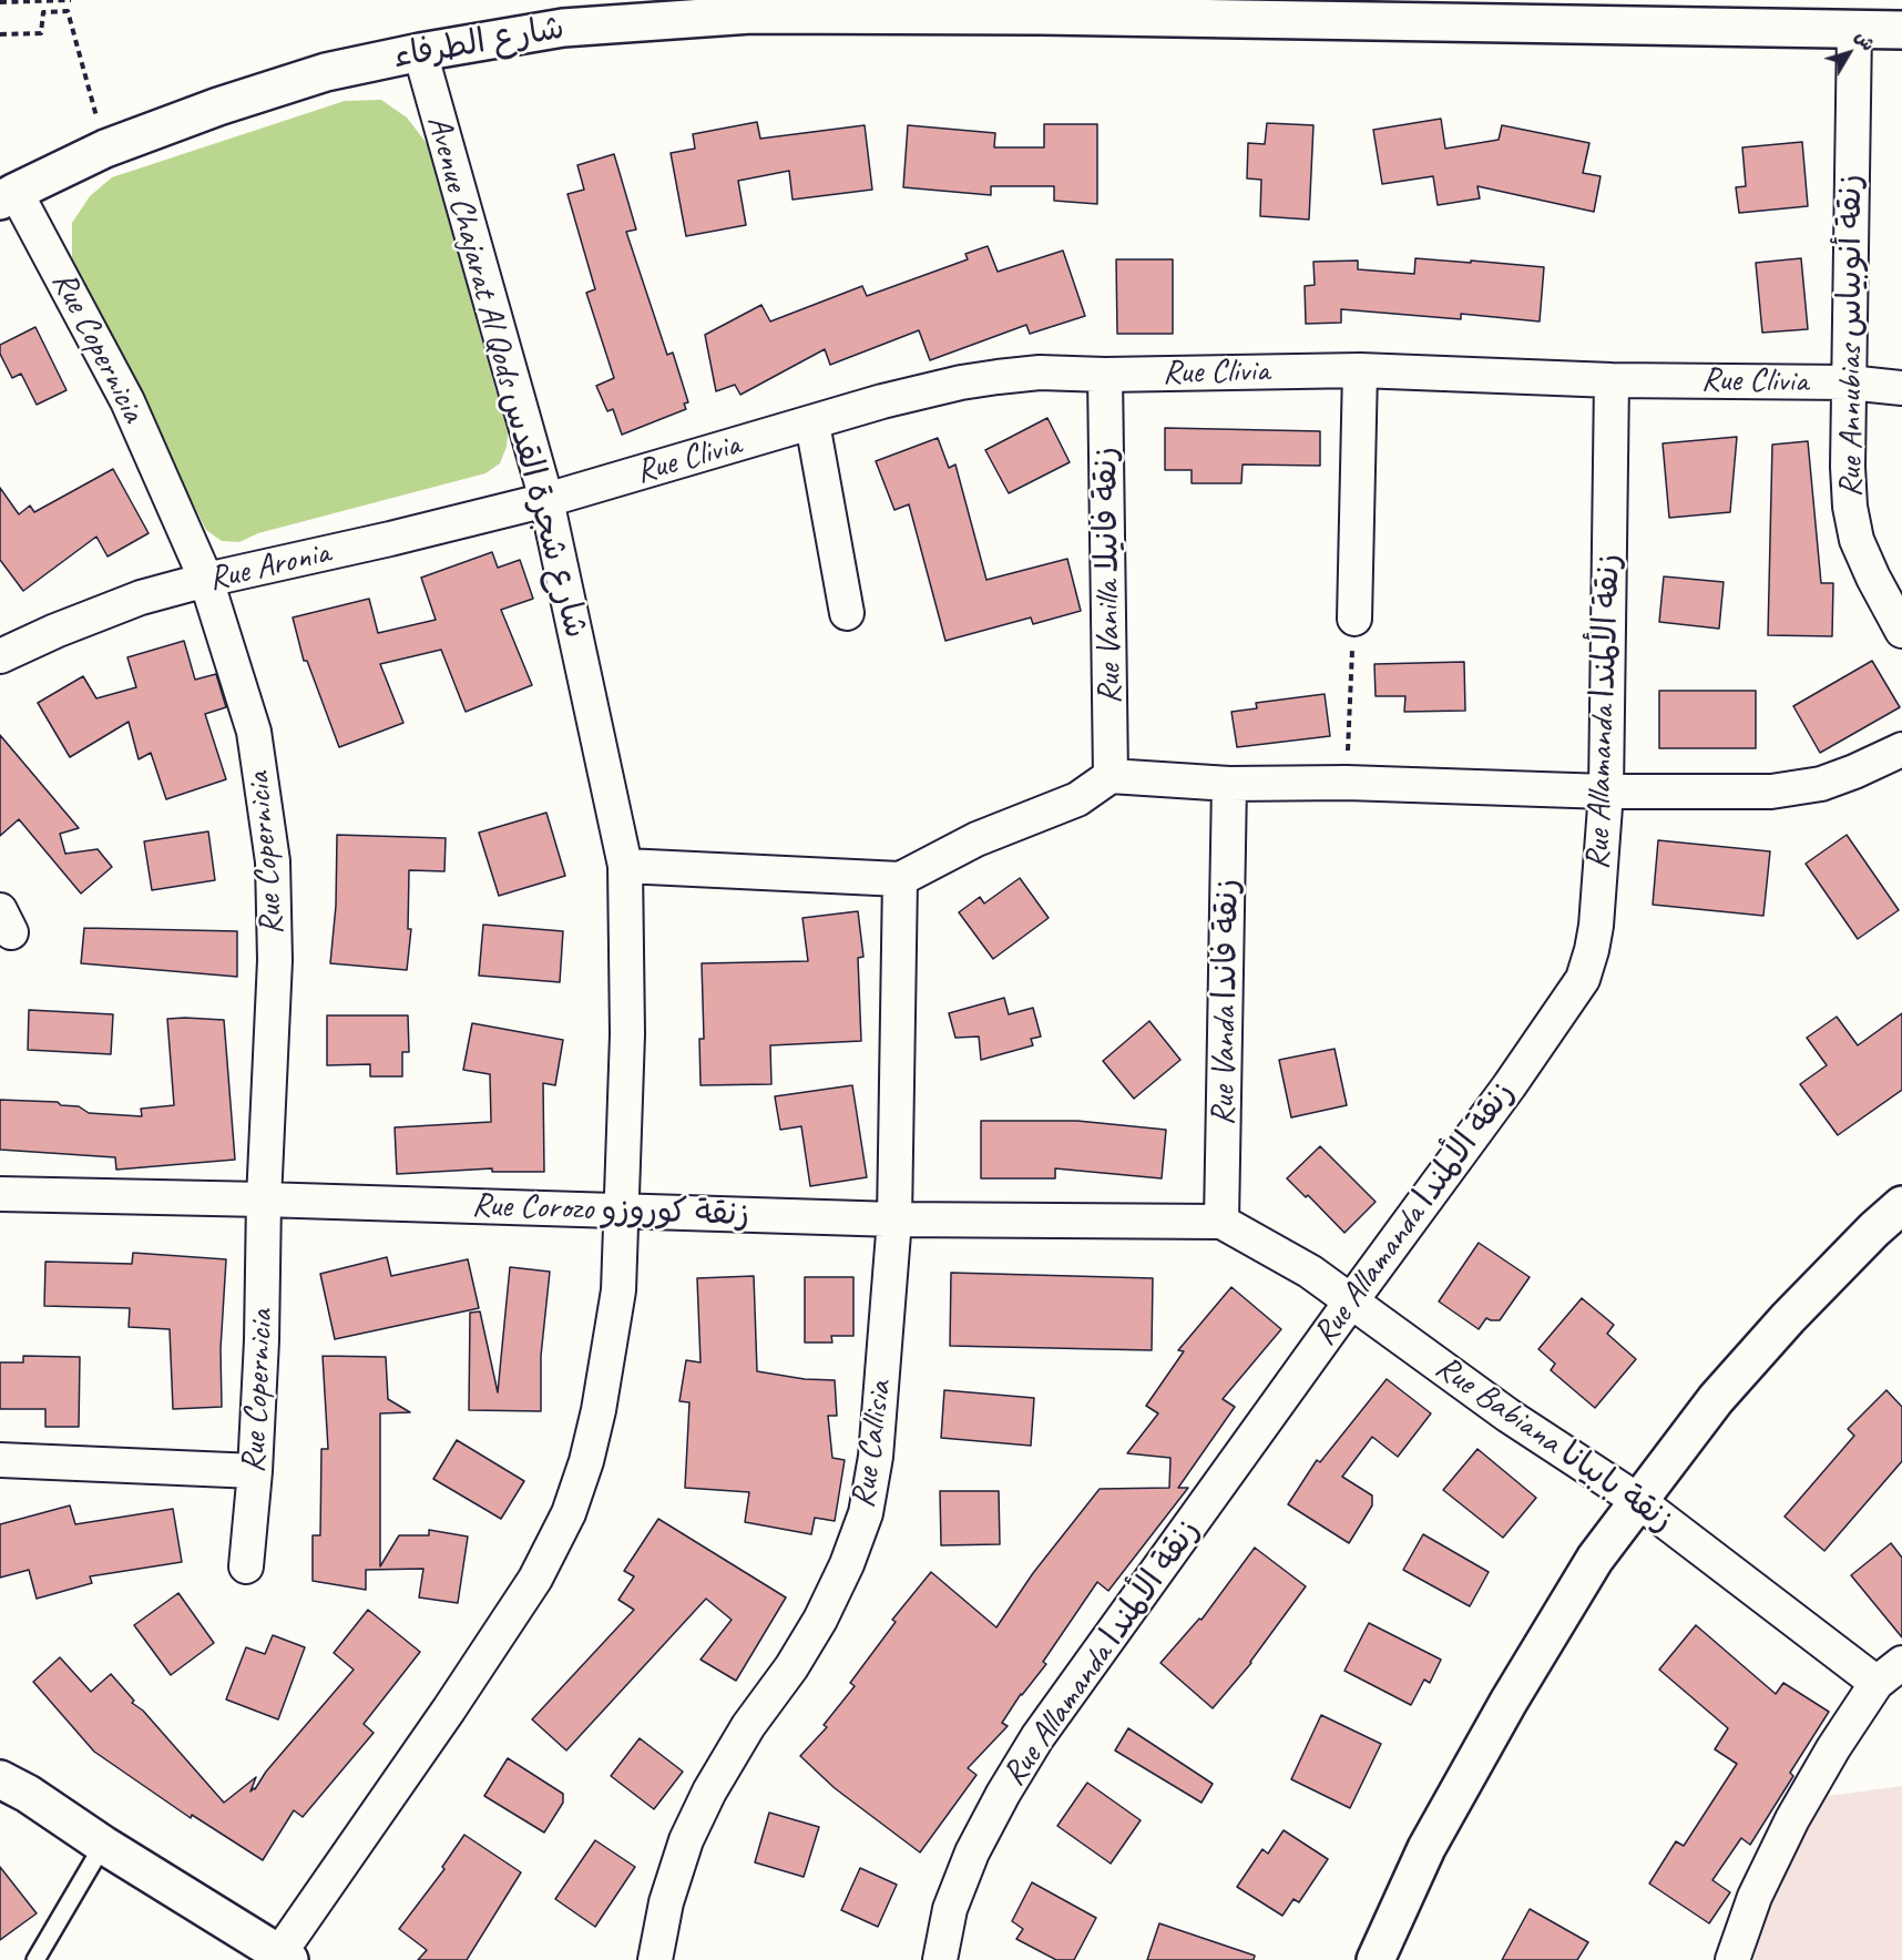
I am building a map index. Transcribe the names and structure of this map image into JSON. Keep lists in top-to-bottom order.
{
  "streets": {
    "street": [
      "شارع الطرفاء",
      "Rue Annubias زنقة أنوبياس",
      "Rue Copernicia",
      "Rue Clivia",
      "Avenue Chajarat Al Qods شارع شجرة القدس",
      "Rue Aronia",
      "Rue Vanilla زنقة فانيلا",
      "Rue Allamanda زنقة الألمندا",
      "Rue Vanda زنقة فاندا",
      "Rue Corozo زنقة كوروزو",
      "Rue Callisia",
      "Rue Babiana زنقة بابيانا"
    ]
  },
  "crossings": [
    ["شارع الطرفاء", "Rue Annubias زنقة أنوبياس"],
    ["شارع الطرفاء", "Rue Copernicia"],
    ["شارع الطرفاء", "Avenue Chajarat Al Qods شارع شجرة القدس"],
    ["Rue Annubias زنقة أنوبياس", "Rue Clivia"],
    ["Rue Copernicia", "Rue Aronia"],
    ["Rue Copernicia", "Rue Corozo زنقة كوروزو"],
    ["Rue Clivia", "Avenue Chajarat Al Qods شارع شجرة القدس"],
    ["Rue Clivia", "Rue Aronia"],
    ["Rue Clivia", "Rue Vanilla زنقة فانيلا"],
    ["Rue Clivia", "Rue Allamanda زنقة الألمندا"],
    ["Avenue Chajarat Al Qods شارع شجرة القدس", "Rue Aronia"],
    ["Avenue Chajarat Al Qods شارع شجرة القدس", "Rue Corozo زنقة كوروزو"],
    ["Rue Allamanda زنقة الألمندا", "Rue Babiana زنقة بابيانا"],
    ["Rue Vanda زنقة فاندا", "Rue Corozo زنقة كوروزو"],
    ["Rue Vanda زنقة فاندا", "Rue Babiana زنقة بابيانا"],
    ["Rue Corozo زنقة كوروزو", "Rue Callisia"],
    ["Rue Corozo زنقة كوروزو", "Rue Babiana زنقة بابيانا"]
  ],
  "north": "top right"
}
